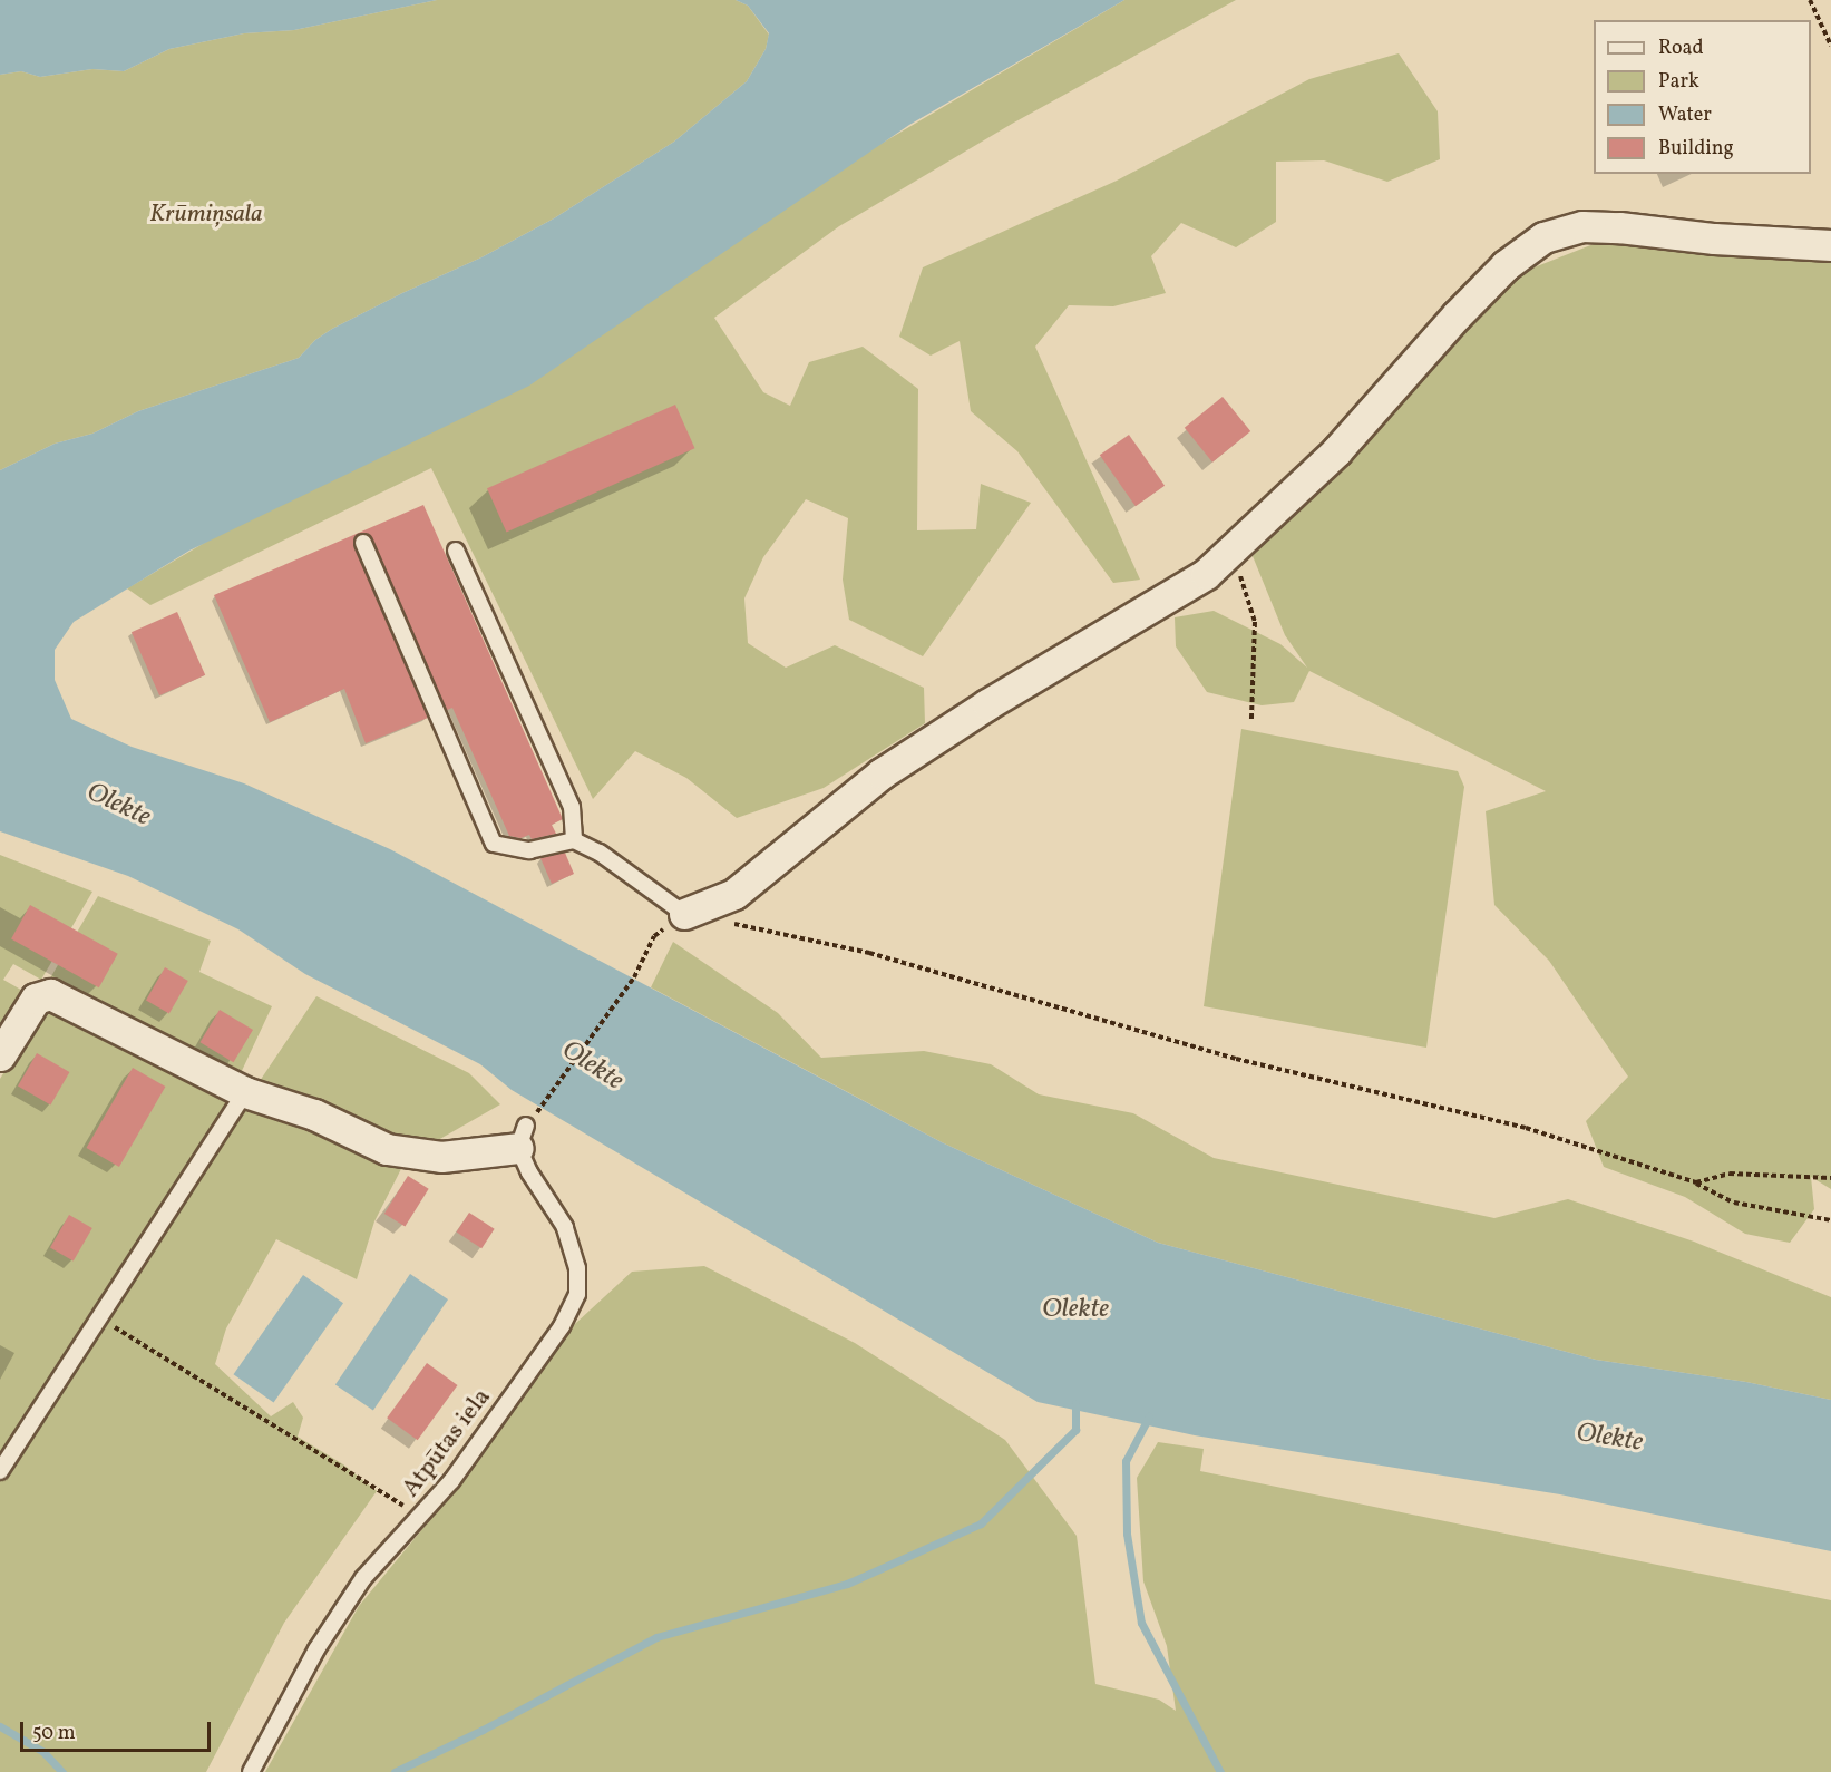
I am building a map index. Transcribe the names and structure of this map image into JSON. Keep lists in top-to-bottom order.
{
  "streets": {
    "lane": ["Atpūtas iela"]
  },
  "water": ["Olekte"],
  "parks": ["Krūmiņsala"],
  "legend": [
    "Road",
    "Park",
    "Water",
    "Building"
  ],
  "scale_bar": "50 m"
}
